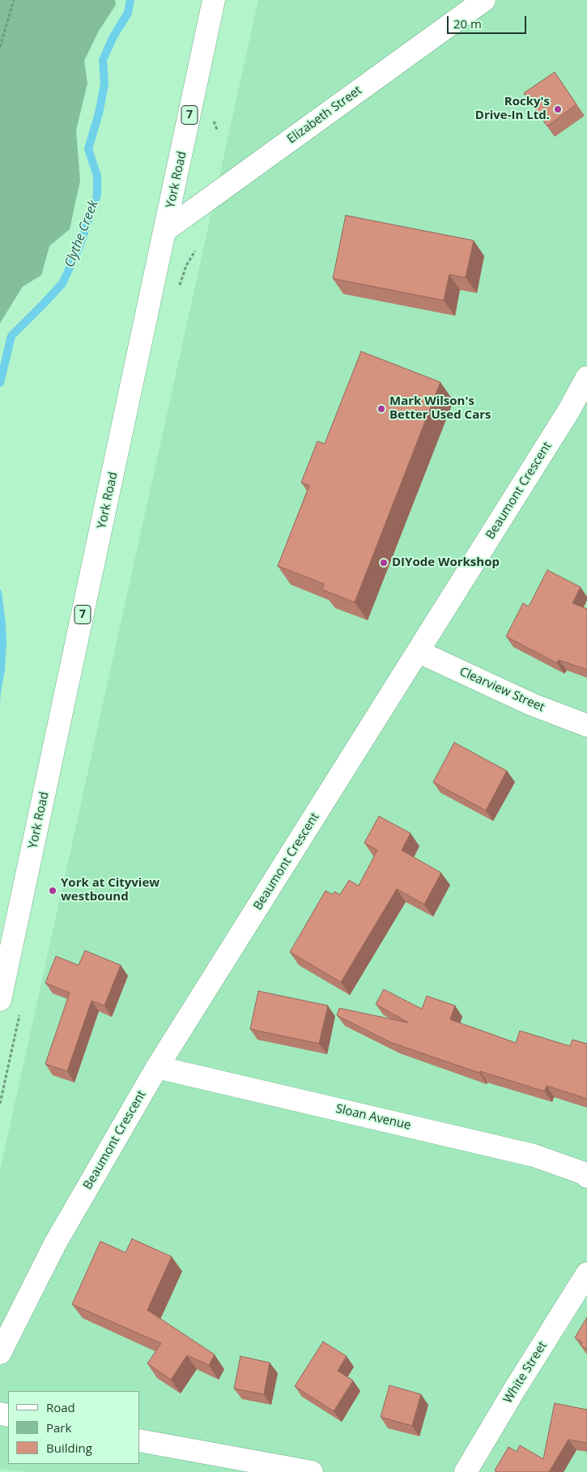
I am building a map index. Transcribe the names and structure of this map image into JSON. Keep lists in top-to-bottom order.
{
  "streets": {
    "street": [
      "7",
      "Elizabeth Street",
      "York Road",
      "Beaumont Crescent",
      "Clearview Street",
      "Sloan Avenue",
      "White Street"
    ]
  },
  "crossings": [
    ["Elizabeth Street", "York Road"],
    ["Beaumont Crescent", "Clearview Street"],
    ["Beaumont Crescent", "Sloan Avenue"]
  ],
  "water": ["Clythe Creek"],
  "places": [
    "Rocky's Drive-In Ltd.",
    "Mark Wilson's Better Used Cars",
    "DIYode Workshop",
    "York at Cityview westbound"
  ],
  "legend": ["Road", "Park", "Building"],
  "scale_bar": "20 m"
}
